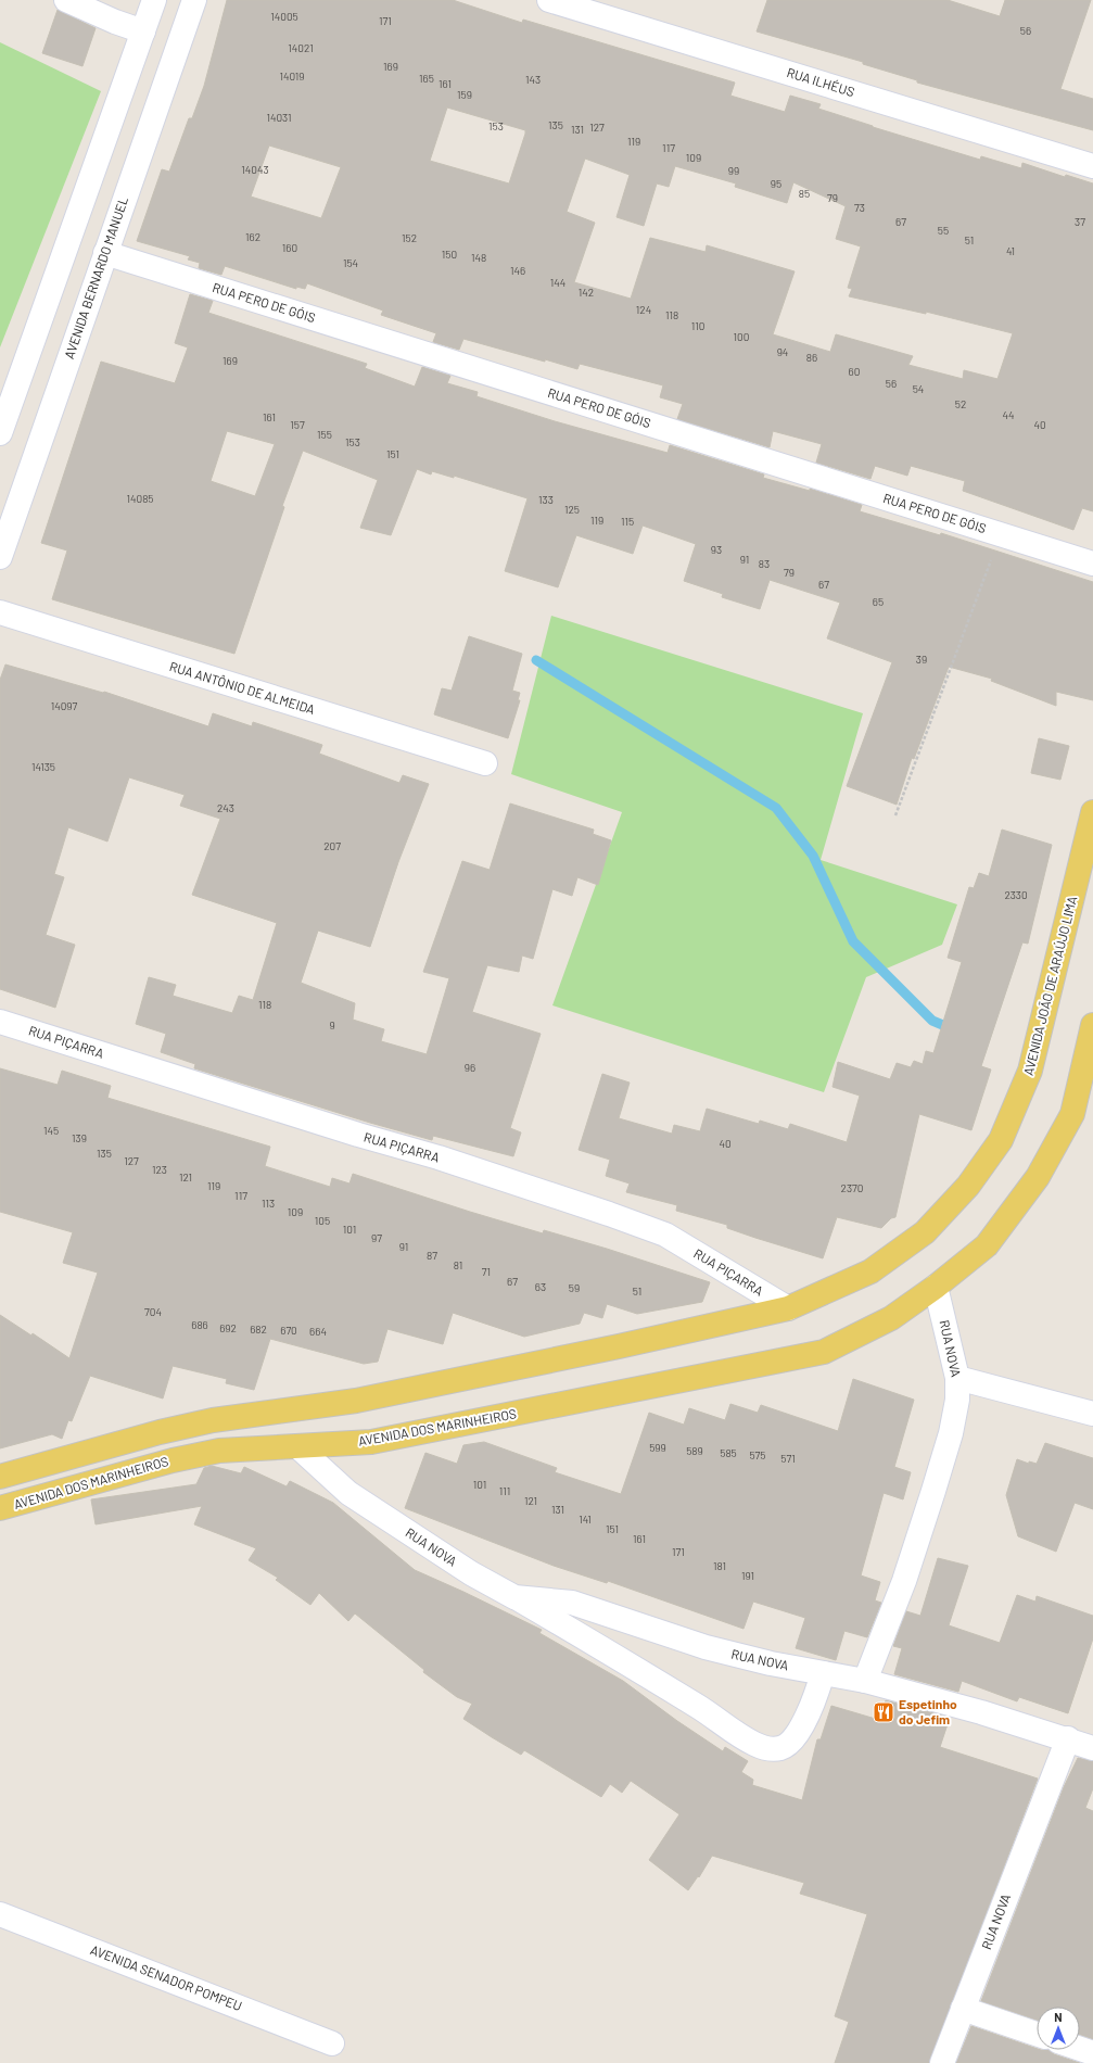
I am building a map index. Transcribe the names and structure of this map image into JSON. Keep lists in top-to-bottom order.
{
  "streets": {
    "main road": ["AVENIDA JOÃO DE ARAÚJO LIMA", "AVENIDA DOS MARINHEIROS"],
    "street": [
      "RUA ILHÉUS",
      "AVENIDA BERNARDO MANUEL",
      "RUA PERO DE GÓIS",
      "RUA ANTÔNIO DE ALMEIDA",
      "RUA PIÇARRA",
      "RUA NOVA",
      "AVENIDA SENADOR POMPEU"
    ]
  },
  "crossings": [
    ["AVENIDA BERNARDO MANUEL", "RUA PERO DE GÓIS"],
    ["AVENIDA JOÃO DE ARAÚJO LIMA", "RUA PIÇARRA"],
    ["RUA NOVA", "AVENIDA DOS MARINHEIROS"]
  ],
  "places": {
    "restaurant": ["Espetinho do Jefim"]
  },
  "house_numbers": [
    "14005",
    "171",
    "56",
    "14021",
    "169",
    "14019",
    "165",
    "143",
    "161",
    "159",
    "14031",
    "135",
    "153",
    "127",
    "131",
    "119",
    "117",
    "109",
    "14043",
    "99",
    "95",
    "85",
    "79",
    "73",
    "67",
    "37",
    "55",
    "162",
    "152",
    "51",
    "160",
    "41",
    "150",
    "148",
    "154",
    "146",
    "144",
    "142",
    "124",
    "118",
    "110",
    "100",
    "94",
    "86",
    "169",
    "60",
    "56",
    "54",
    "52",
    "44",
    "161",
    "157",
    "40",
    "155",
    "153",
    "151",
    "14085",
    "133",
    "125",
    "119",
    "115",
    "93",
    "91",
    "83",
    "79",
    "67",
    "65",
    "39",
    "14097",
    "14135",
    "243",
    "207",
    "2330",
    "118",
    "9",
    "96",
    "145",
    "139",
    "40",
    "135",
    "127",
    "123",
    "121",
    "119",
    "2370",
    "117",
    "113",
    "109",
    "105",
    "101",
    "97",
    "91",
    "87",
    "81",
    "71",
    "67",
    "63",
    "59",
    "51",
    "704",
    "686",
    "692",
    "682",
    "670",
    "664",
    "599",
    "589",
    "585",
    "575",
    "571",
    "101",
    "111",
    "121",
    "131",
    "141",
    "151",
    "161",
    "171",
    "181",
    "191"
  ],
  "north": "top"
}
